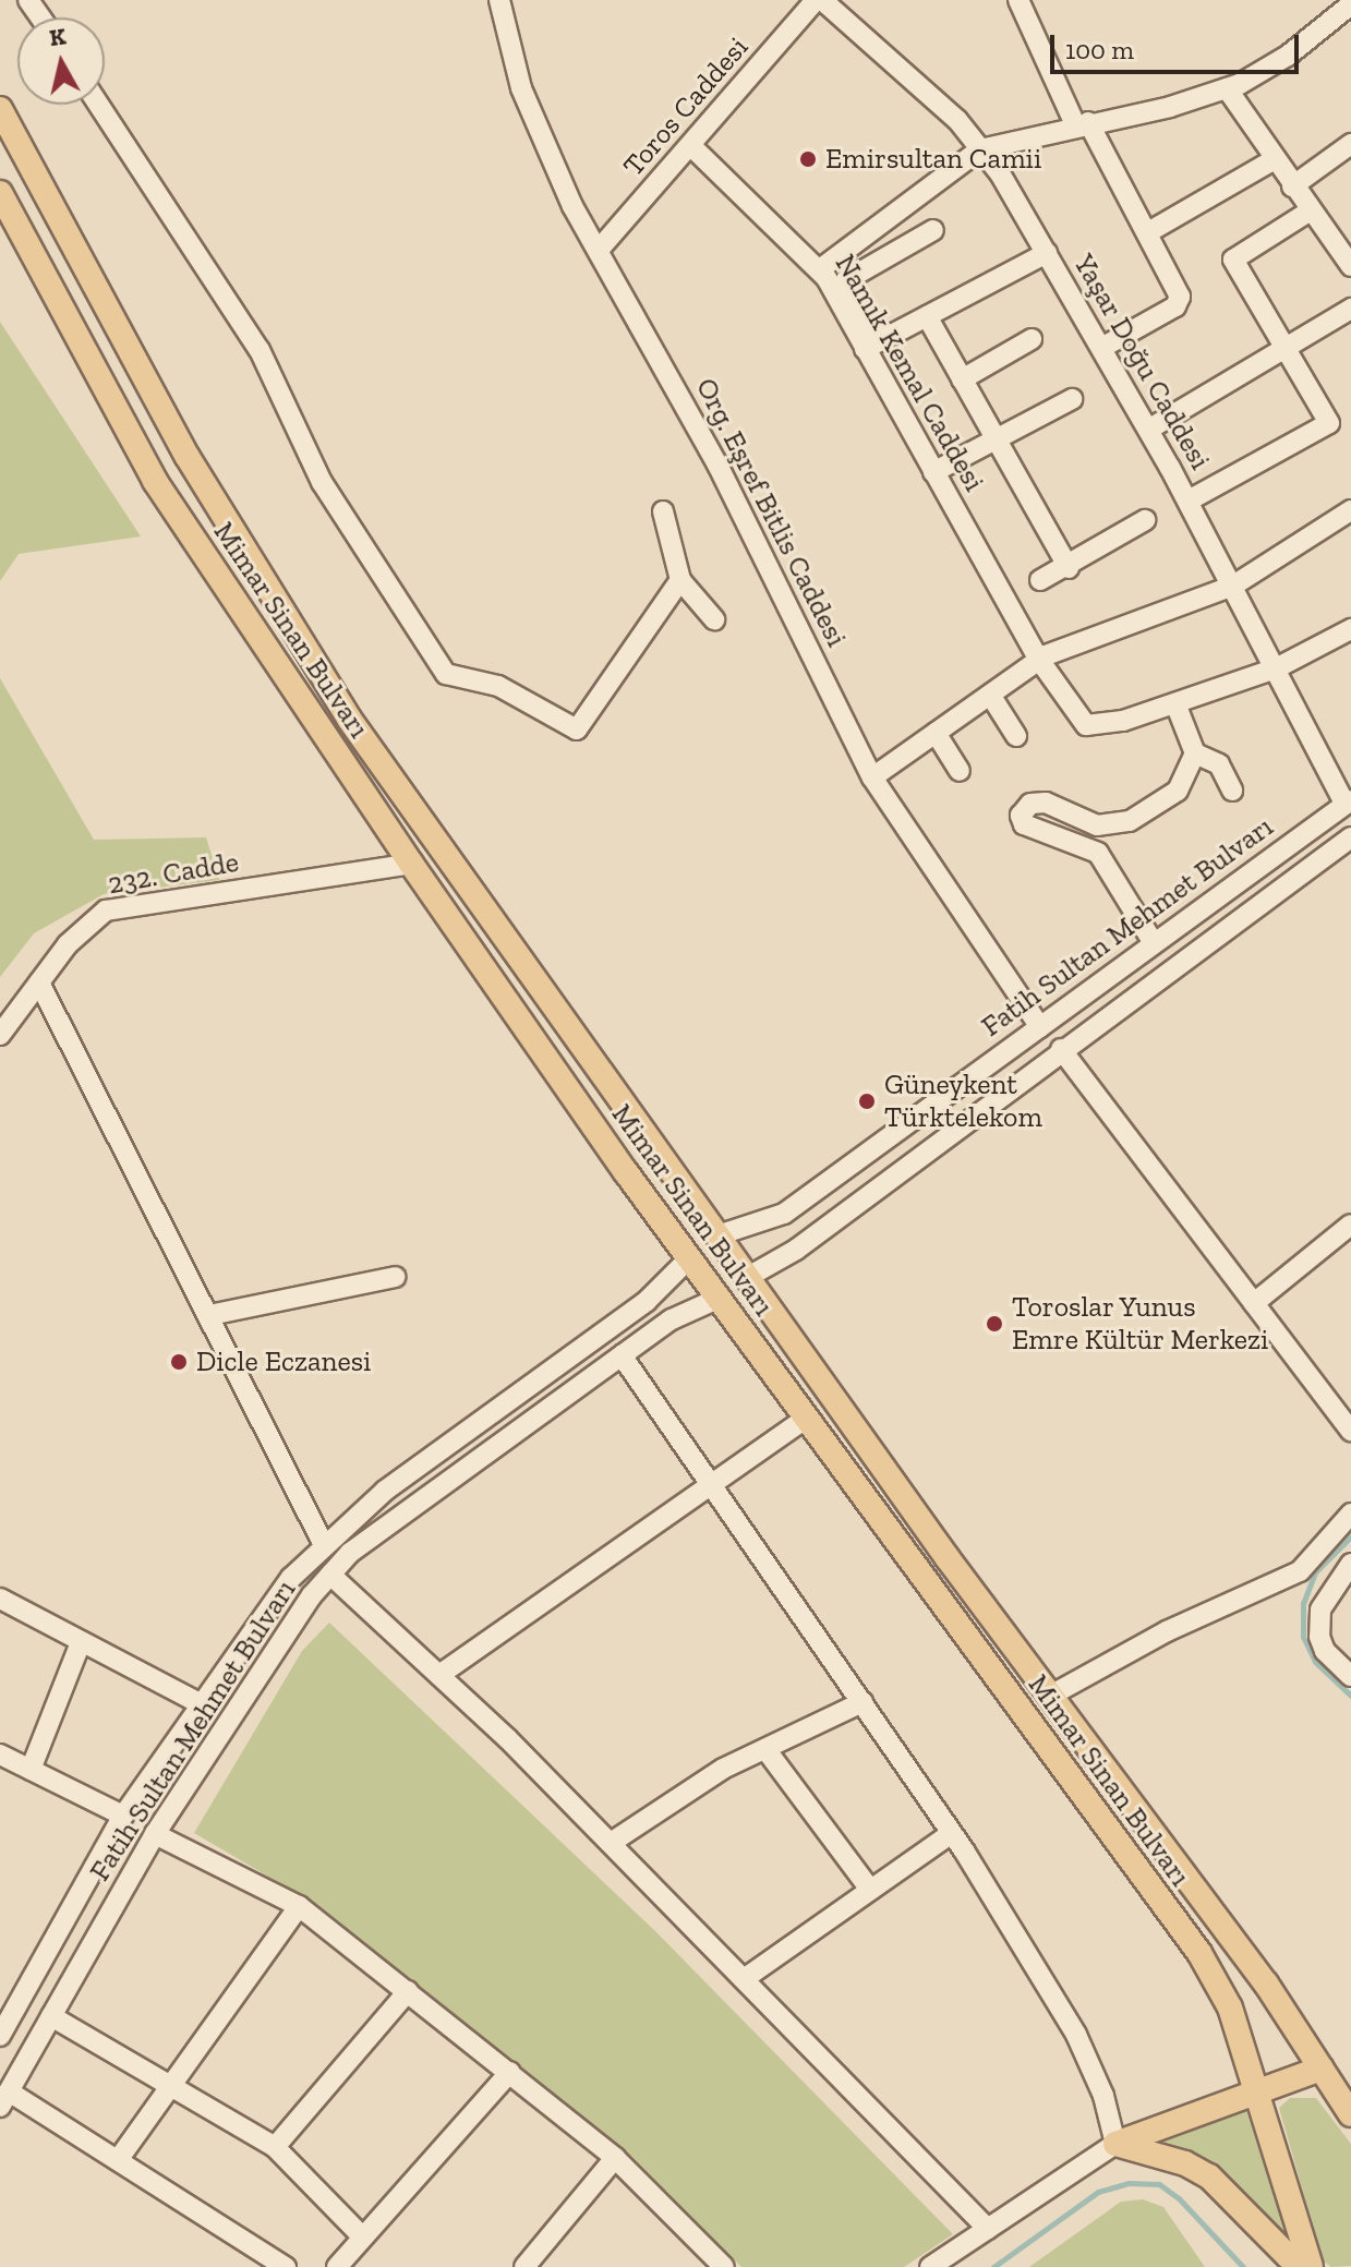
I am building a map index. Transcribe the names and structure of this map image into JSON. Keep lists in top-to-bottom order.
{
  "streets": {
    "main road": ["Mimar Sinan Bulvarı"],
    "street": [
      "Toros Caddesi",
      "Yaşar Doğu Caddesi",
      "Namık Kemal Caddesi",
      "Org. Eşref Bitlis Caddesi",
      "232. Cadde",
      "Fatih Sultan Mehmet Bulvarı"
    ]
  },
  "crossings": [
    ["Toros Caddesi", "Namık Kemal Caddesi"],
    ["Toros Caddesi", "Org. Eşref Bitlis Caddesi"],
    ["Yaşar Doğu Caddesi", "Fatih Sultan Mehmet Bulvarı"],
    ["Org. Eşref Bitlis Caddesi", "Fatih Sultan Mehmet Bulvarı"],
    ["Mimar Sinan Bulvarı", "232. Cadde"],
    ["Mimar Sinan Bulvarı", "Fatih Sultan Mehmet Bulvarı"]
  ],
  "places": [
    "Emirsultan Camii",
    "Güneykent Türktelekom",
    "Toroslar Yunus Emre Kültür Merkezi",
    "Dicle Eczanesi"
  ],
  "scale_bar": "100 m",
  "north": "top"
}
